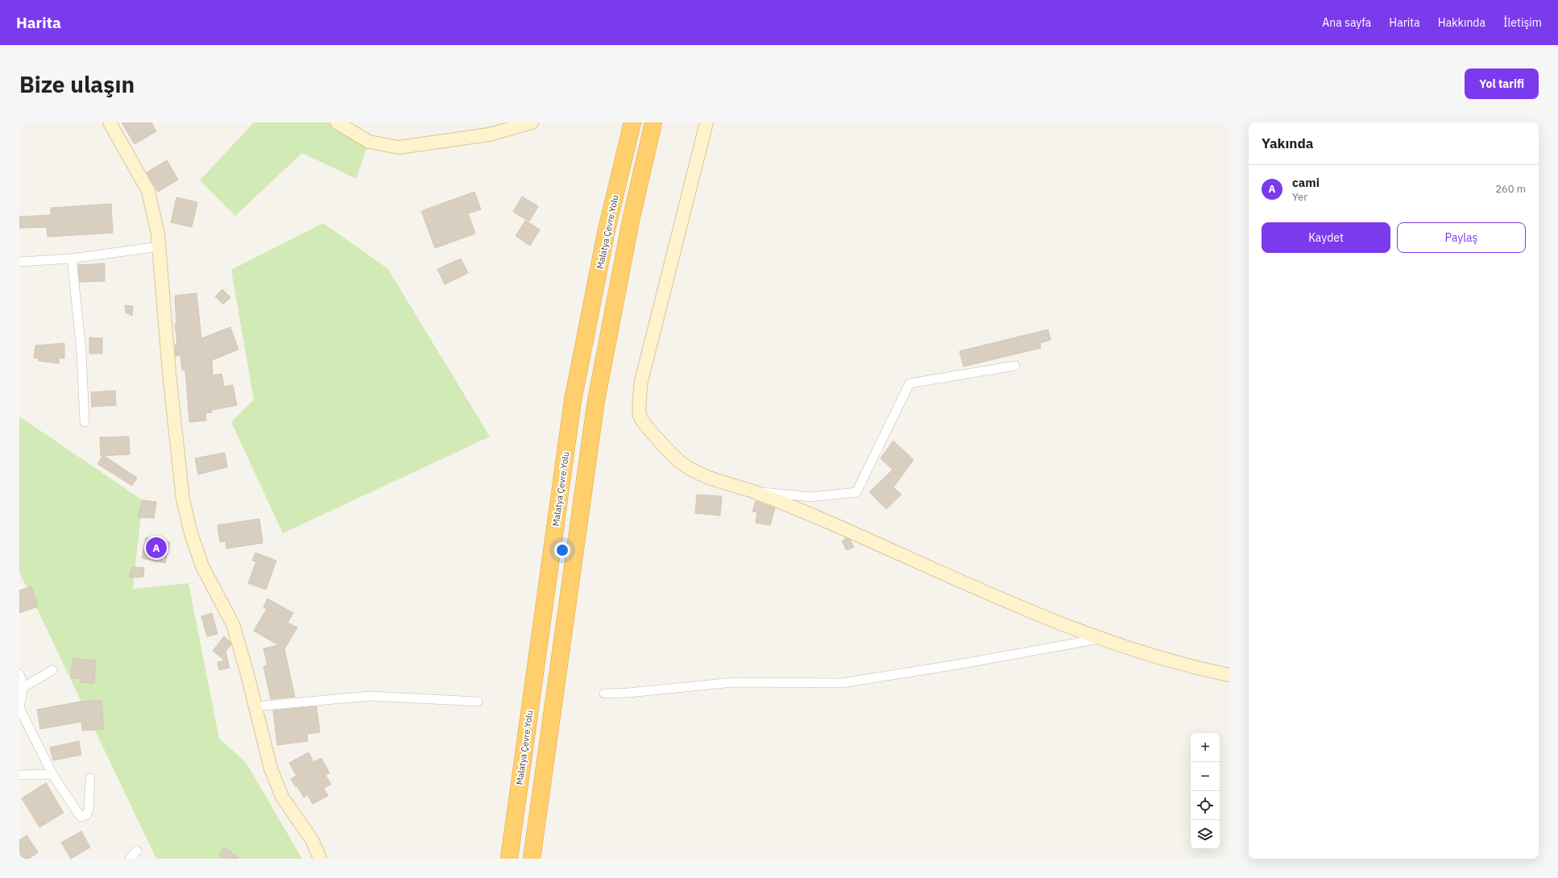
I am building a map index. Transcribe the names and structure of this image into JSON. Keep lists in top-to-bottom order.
{
  "streets": {
    "highway": ["Malatya Çevre Yolu"]
  },
  "page": {
    "header": "Harita",
    "nav": [
      "Ana sayfa",
      "Harita",
      "Hakkında",
      "İletişim"
    ],
    "buttons": [
      "Yol tarifi",
      ["Kaydet", "Paylaş"]
    ],
    "title": "Bize ulaşın",
    "heading": "Yakında",
    "list": [
      {
        "mark": "A",
        "name": "cami",
        "note": "Yer",
        "value": "260 m"
      }
    ],
    "pins": "A",
    "map_buttons": ["+", "−"]
  }
}
